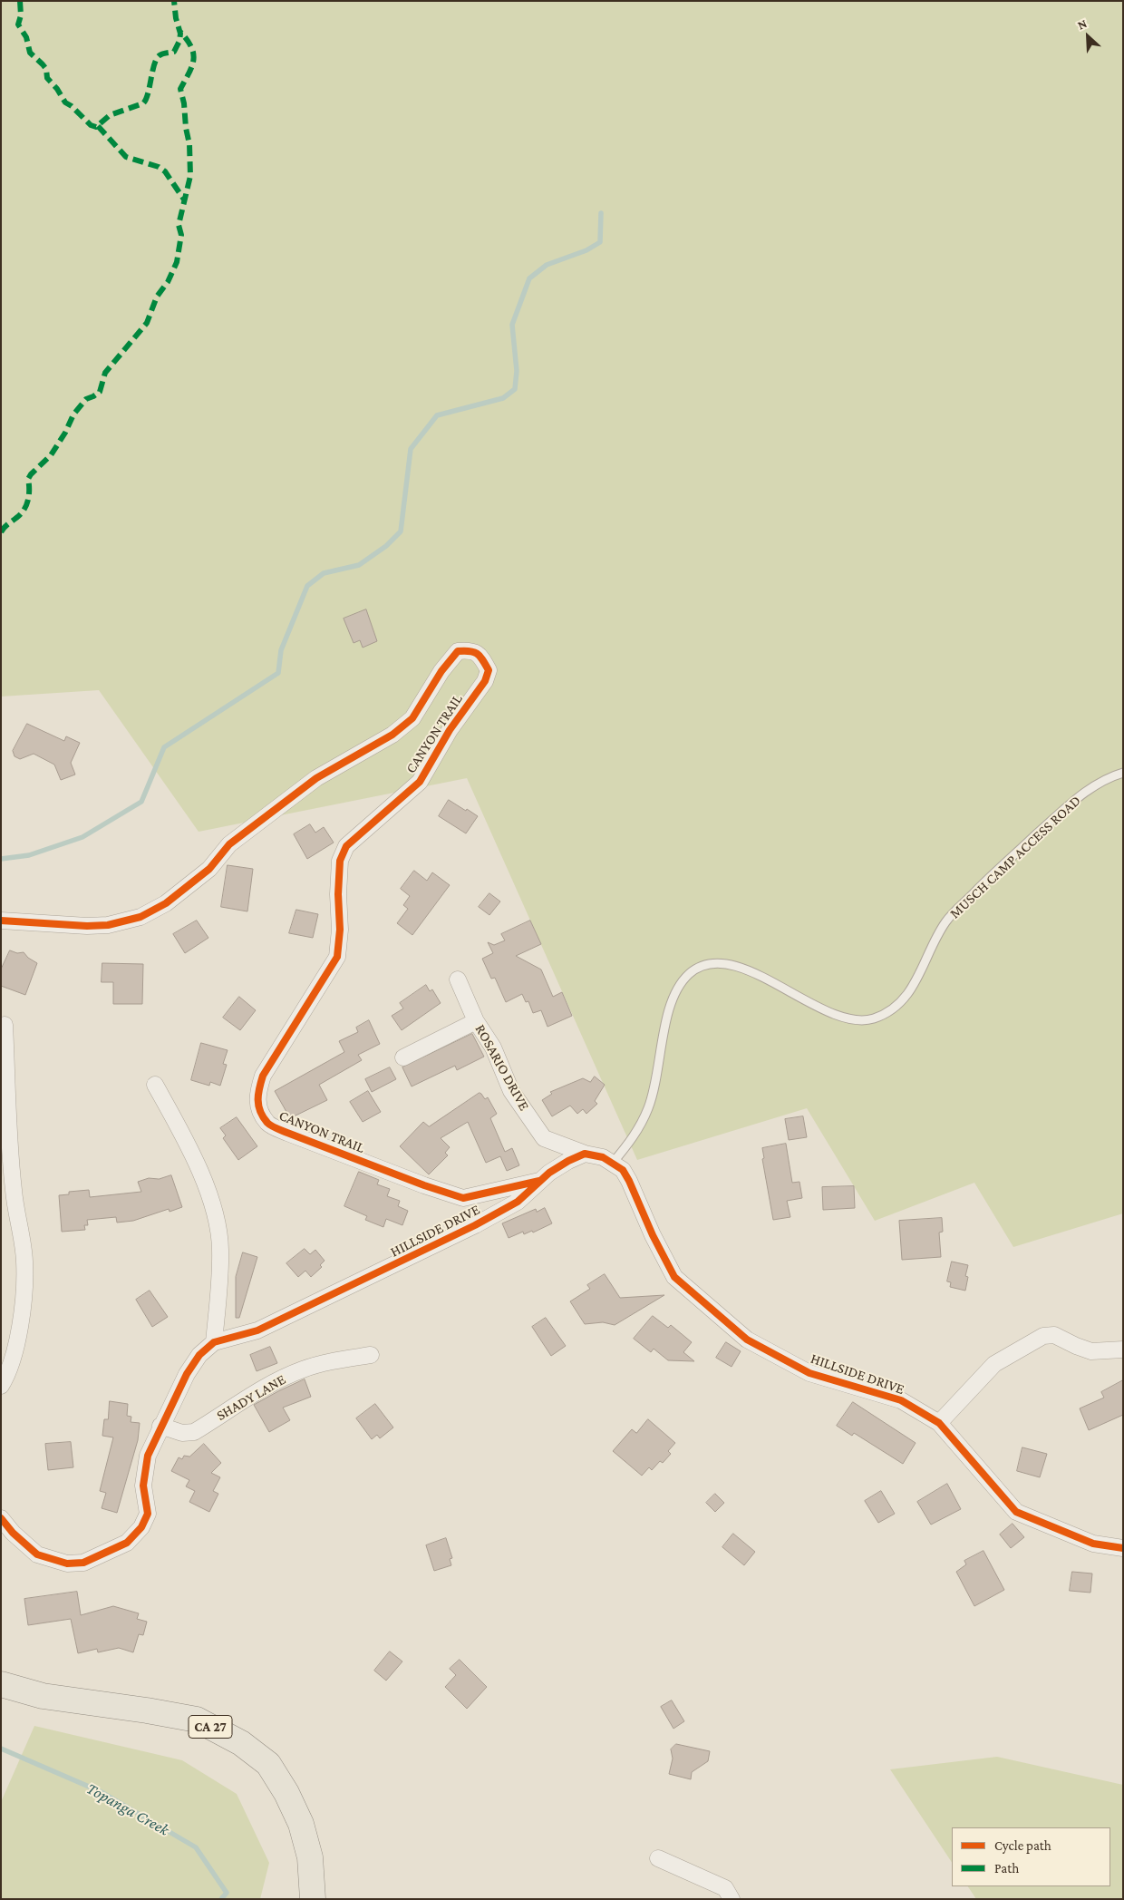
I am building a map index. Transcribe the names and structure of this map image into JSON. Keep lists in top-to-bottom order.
{
  "streets": {
    "main road": ["CA 27"],
    "street": [
      "CANYON TRAIL",
      "ROSARIO DRIVE",
      "HILLSIDE DRIVE",
      "SHADY LANE"
    ],
    "lane": ["MUSCH CAMP ACCESS ROAD"]
  },
  "crossings": [
    ["CANYON TRAIL", "HILLSIDE DRIVE"],
    ["MUSCH CAMP ACCESS ROAD", "HILLSIDE DRIVE"],
    ["ROSARIO DRIVE", "HILLSIDE DRIVE"],
    ["HILLSIDE DRIVE", "SHADY LANE"]
  ],
  "water": ["Topanga Creek"],
  "legend": ["Cycle path", "Path"],
  "north": "top left"
}
